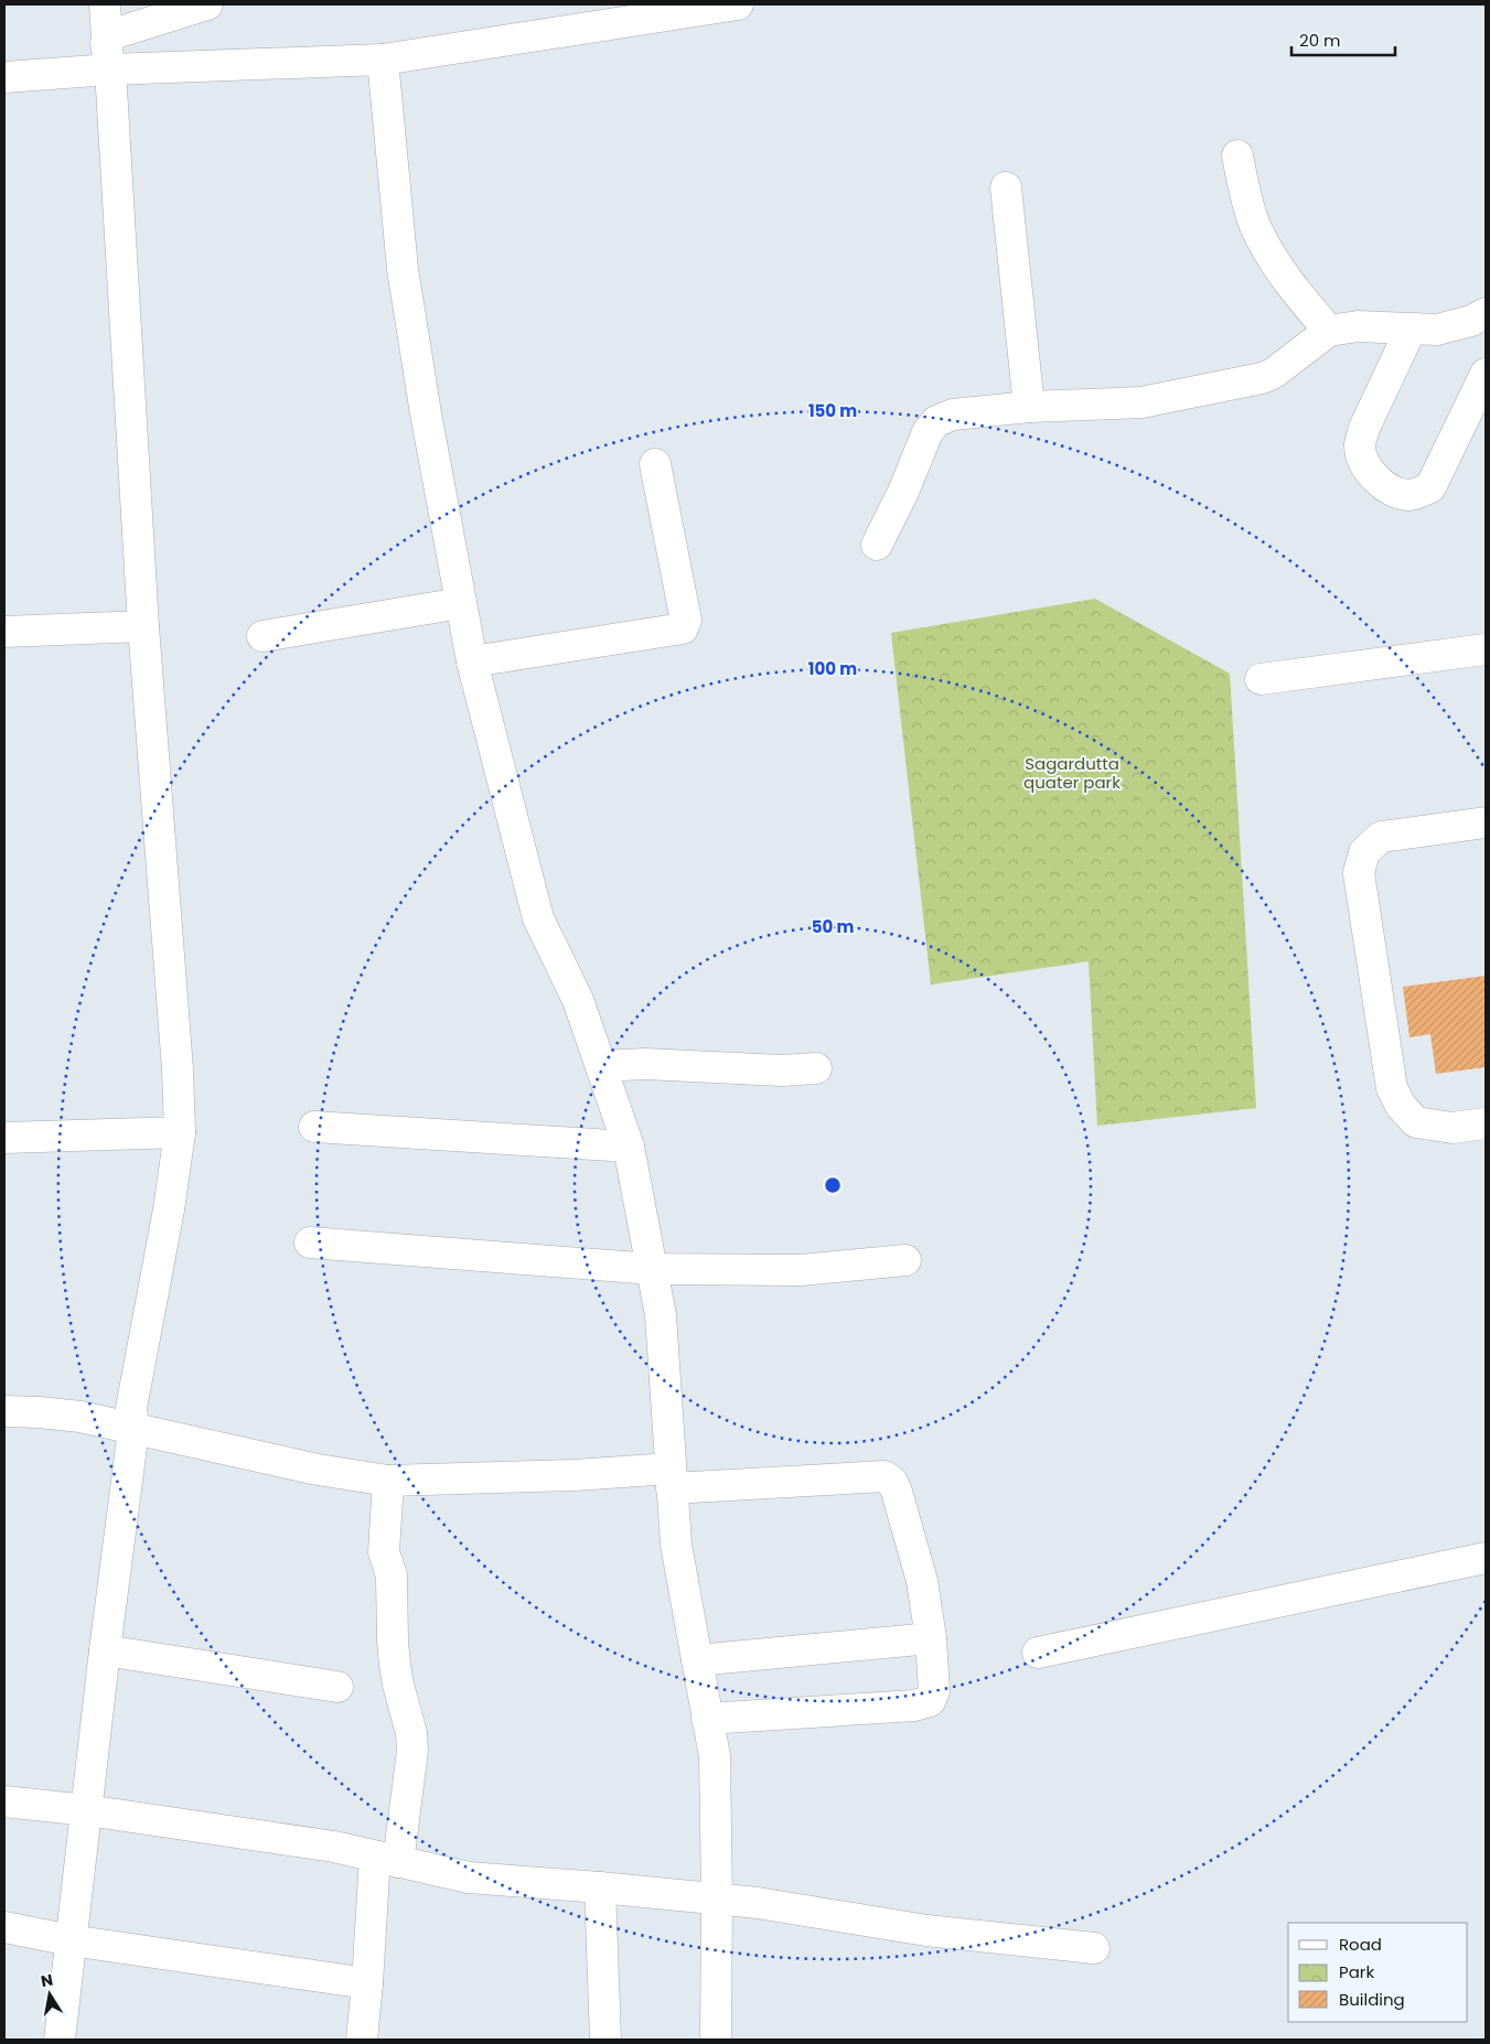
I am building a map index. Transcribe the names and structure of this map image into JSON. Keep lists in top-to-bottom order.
{
  "parks": ["Sagardutta quater park"],
  "legend": ["Road", "Park", "Building"],
  "scale_bar": "20 m",
  "north": "top",
  "rings": ["150 m", "100 m", "50 m"]
}
